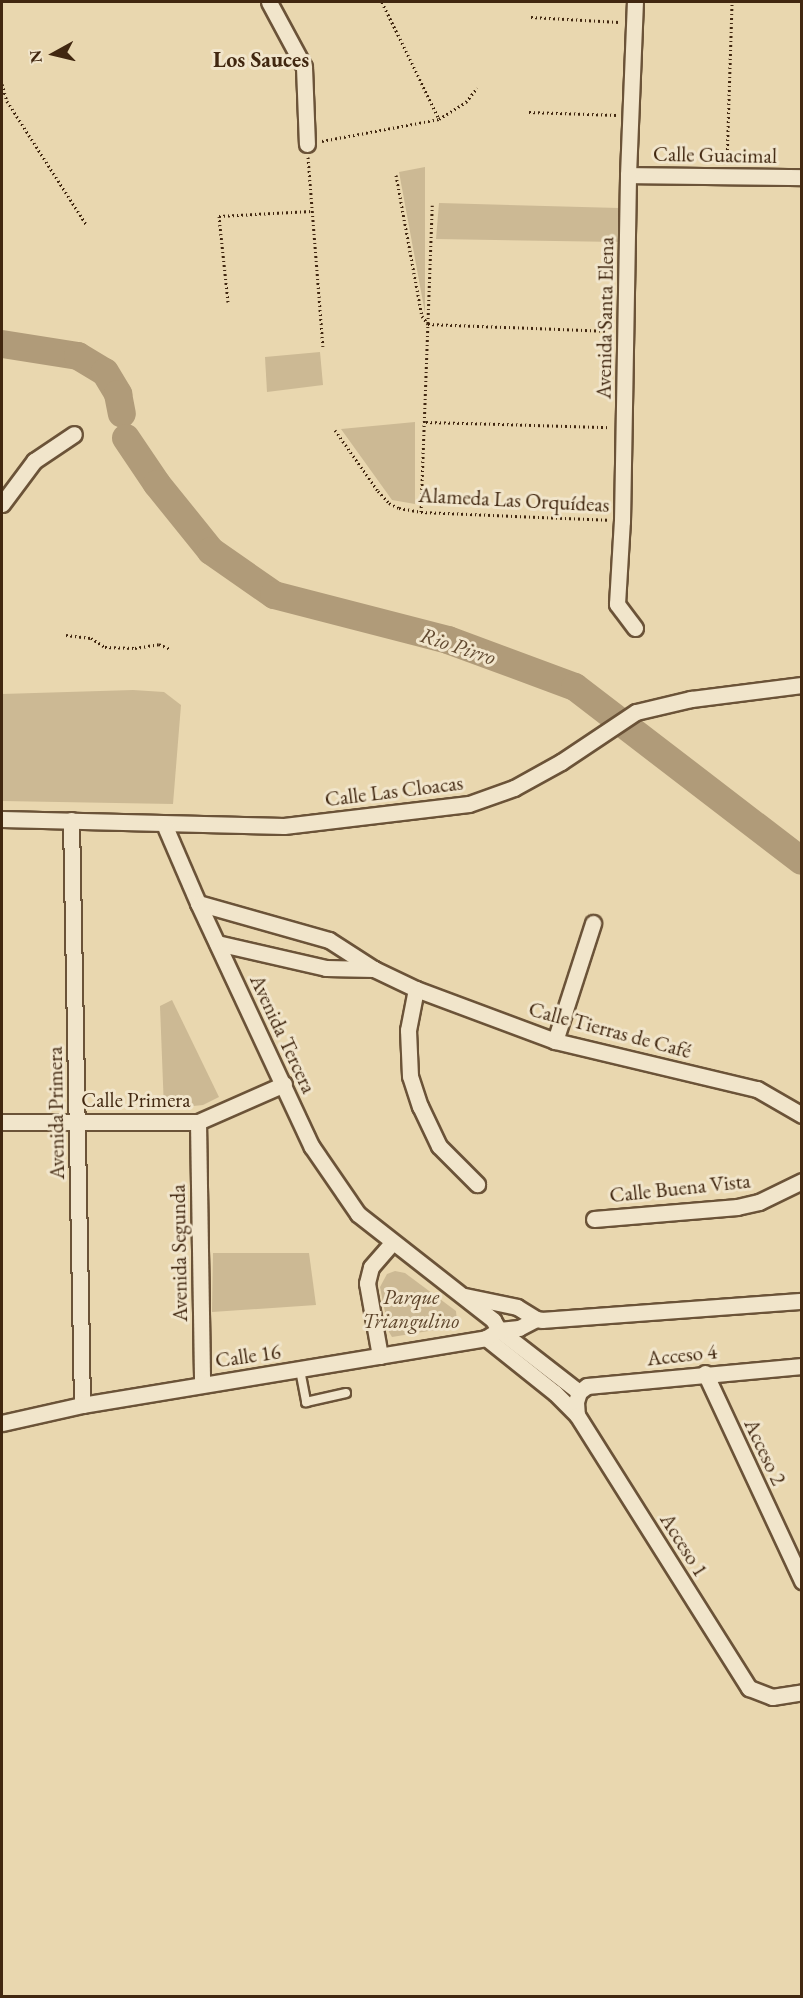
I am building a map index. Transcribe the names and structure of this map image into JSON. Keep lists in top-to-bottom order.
{
  "streets": {
    "street": [
      "Calle Guacimal",
      "Avenida Santa Elena",
      "Calle Las Cloacas",
      "Calle Tierras de Café",
      "Avenida Tercera",
      "Calle Primera",
      "Avenida Primera",
      "Calle Buena Vista",
      "Avenida Segunda",
      "Acceso 4",
      "Calle 16",
      "Acceso 2",
      "Acceso 1"
    ],
    "path": ["Alameda Las Orquídeas"]
  },
  "crossings": [
    ["Calle Guacimal", "Avenida Santa Elena"],
    ["Avenida Santa Elena", "Alameda Las Orquídeas"],
    ["Calle Las Cloacas", "Avenida Tercera"],
    ["Calle Las Cloacas", "Avenida Primera"],
    ["Calle Tierras de Café", "Avenida Tercera"],
    ["Avenida Tercera", "Calle Primera"],
    ["Avenida Tercera", "Calle 16"],
    ["Calle Primera", "Avenida Primera"],
    ["Calle Primera", "Avenida Segunda"],
    ["Avenida Primera", "Calle 16"],
    ["Avenida Segunda", "Calle 16"],
    ["Acceso 4", "Acceso 2"],
    ["Acceso 4", "Acceso 1"]
  ],
  "districts": ["Los Sauces"],
  "water": ["Rio Pirro"],
  "parks": ["Parque Triangulino"],
  "north": "left"
}
